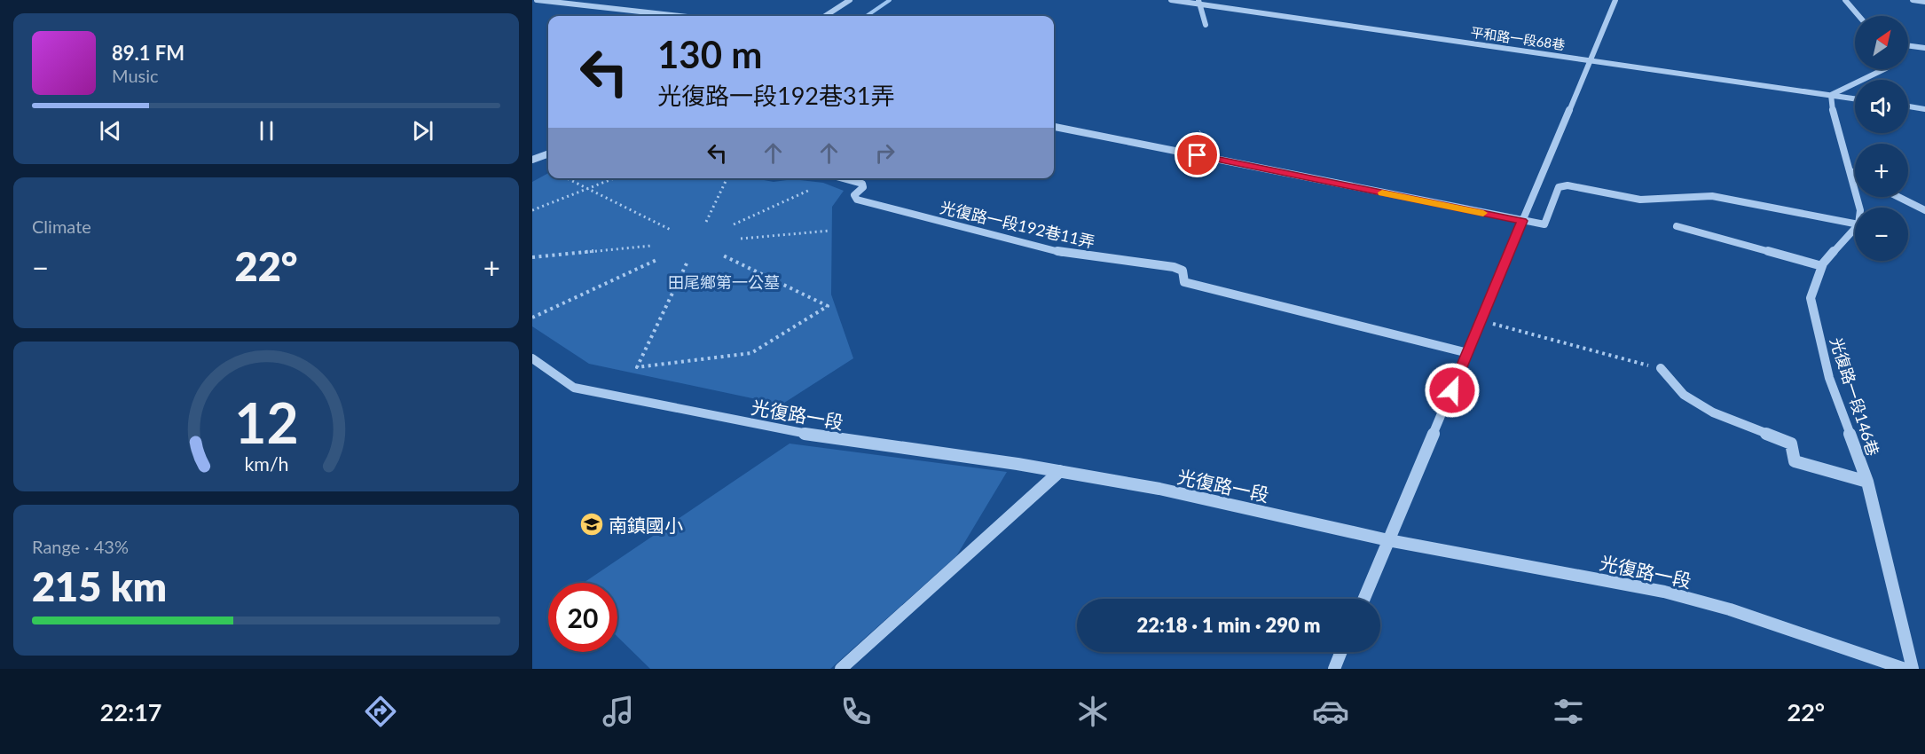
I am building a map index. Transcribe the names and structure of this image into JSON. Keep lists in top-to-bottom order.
{
  "streets": {
    "street": [
      "平和路一段68巷",
      "光復路一段192巷11弄",
      "光復路一段146巷",
      "光復路一段"
    ]
  },
  "parks": ["田尾鄉第一公墓"],
  "places": {
    "school or university": ["南鎮國小"]
  },
  "north": "top right",
  "page": {
    "map_buttons": ["+", "−"],
    "turn": ["130 m", "光復路一段192巷31弄"],
    "song": ["89.1 FM", "Music"],
    "tile": [
      "Climate",
      ["Range · 43%", "215 km"]
    ],
    "heat": ["−", "22°", "+"],
    "limit": "20",
    "trip": "22:18 · 1 min · 290 m",
    "tabs": ["22:17", "22°"],
    "gauge": ["12", "km/h"]
  }
}
